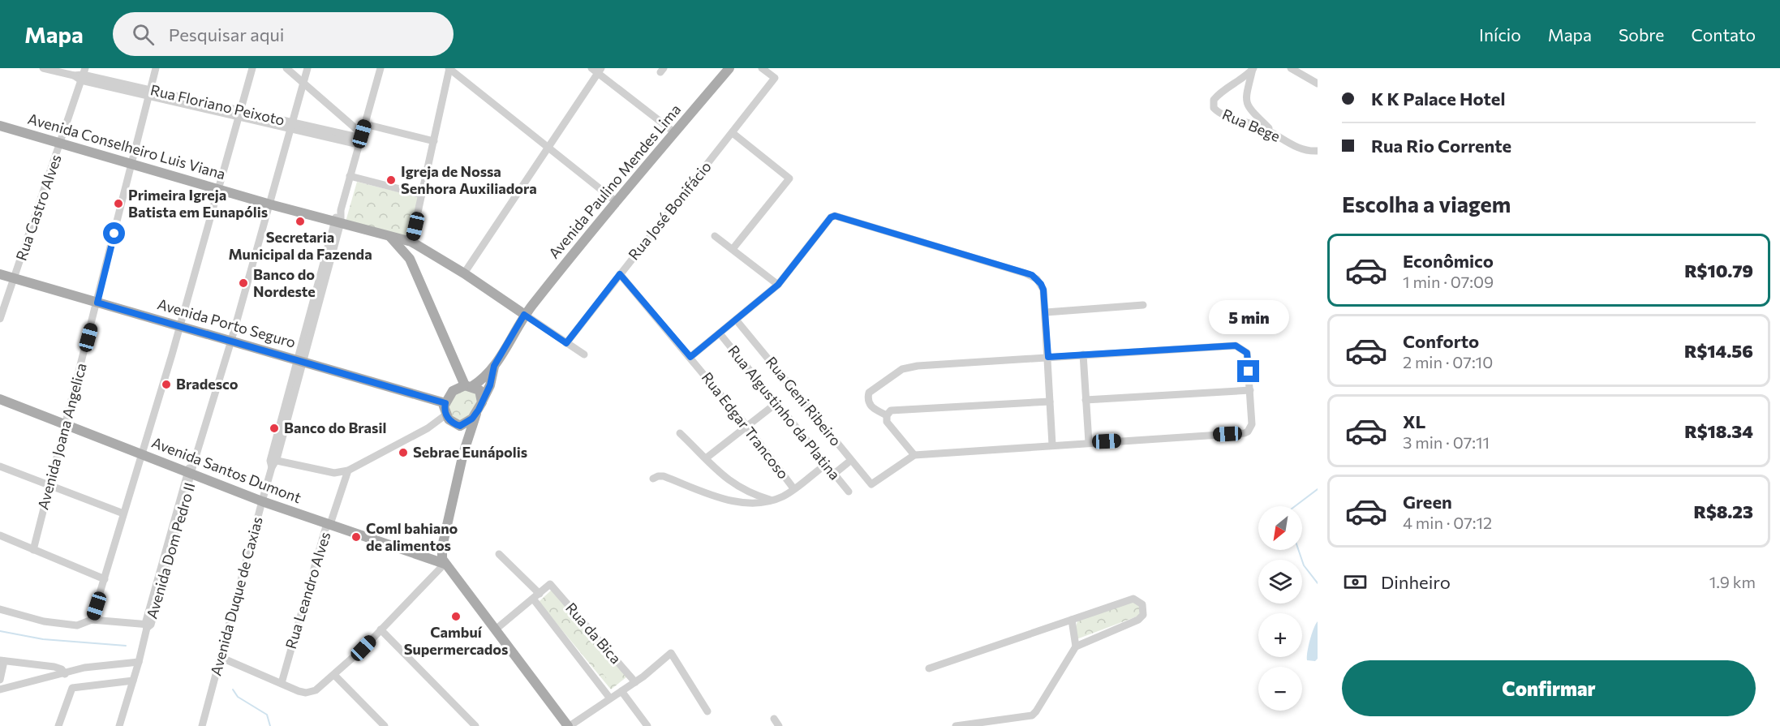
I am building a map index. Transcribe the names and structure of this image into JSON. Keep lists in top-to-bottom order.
{
  "streets": {
    "main road": [
      "Avenida Conselheiro Luis Viana",
      "Avenida Paulino Mendes Lima",
      "Avenida Porto Seguro",
      "Avenida Santos Dumont"
    ],
    "street": [
      "Rua Floriano Peixoto",
      "Rua Bege",
      "Rua Castro Alves",
      "Rua José Bonifácio",
      "Rua Geni Ribeiro",
      "Rua Algustinho da Platina",
      "Rua Edgar Trancoso",
      "Avenida Joana Angelica",
      "Avenida Dom Pedro II",
      "Rua Leandro Alves",
      "Avenida Duque de Caxias",
      "Rua da Bica"
    ]
  },
  "crossings": [
    ["Rua Floriano Peixoto", "Rua Castro Alves"],
    ["Rua Floriano Peixoto", "Avenida Joana Angelica"],
    ["Rua Floriano Peixoto", "Avenida Dom Pedro II"],
    ["Rua Floriano Peixoto", "Avenida Duque de Caxias"],
    ["Avenida Conselheiro Luis Viana", "Avenida Paulino Mendes Lima"],
    ["Avenida Conselheiro Luis Viana", "Rua Castro Alves"],
    ["Avenida Conselheiro Luis Viana", "Rua José Bonifácio"],
    ["Avenida Conselheiro Luis Viana", "Avenida Joana Angelica"],
    ["Avenida Conselheiro Luis Viana", "Avenida Dom Pedro II"],
    ["Avenida Conselheiro Luis Viana", "Avenida Duque de Caxias"],
    ["Rua Castro Alves", "Avenida Porto Seguro"],
    ["Rua José Bonifácio", "Rua Edgar Trancoso"],
    ["Avenida Porto Seguro", "Avenida Joana Angelica"],
    ["Avenida Porto Seguro", "Avenida Dom Pedro II"],
    ["Avenida Porto Seguro", "Avenida Duque de Caxias"],
    ["Avenida Joana Angelica", "Avenida Santos Dumont"],
    ["Avenida Santos Dumont", "Avenida Dom Pedro II"],
    ["Avenida Santos Dumont", "Rua Leandro Alves"],
    ["Avenida Santos Dumont", "Avenida Duque de Caxias"]
  ],
  "places": [
    "Igreja de Nossa Senhora Auxiliadora",
    "Primeira Igreja Batista em Eunapólis",
    "Secretaria Municipal da Fazenda",
    "Banco do Nordeste",
    "Bradesco",
    "Banco do Brasil",
    "Sebrae Eunápolis",
    "Coml bahiano de alimentos",
    "Cambuí Supermercados"
  ],
  "north": "bottom left",
  "page": {
    "header": "Mapa",
    "search": "Pesquisar aqui",
    "nav": [
      "Início",
      "Mapa",
      "Sobre",
      "Contato"
    ],
    "banner": ["K K Palace Hotel", "Rua Rio Corrente"],
    "heading": "Escolha a viagem",
    "list": [
      {
        "name": "Econômico",
        "note": "1 min · 07:09",
        "value": "R$10.79"
      },
      {
        "name": "Conforto",
        "note": "2 min · 07:10",
        "value": "R$14.56"
      },
      {
        "name": "XL",
        "note": "3 min · 07:11",
        "value": "R$18.34"
      },
      {
        "name": "Green",
        "note": "4 min · 07:12",
        "value": "R$8.23"
      }
    ],
    "bubble": "5 min",
    "map_buttons": ["+", "−"],
    "pay": ["Dinheiro", "1.9 km"],
    "buttons": "Confirmar"
  }
}
